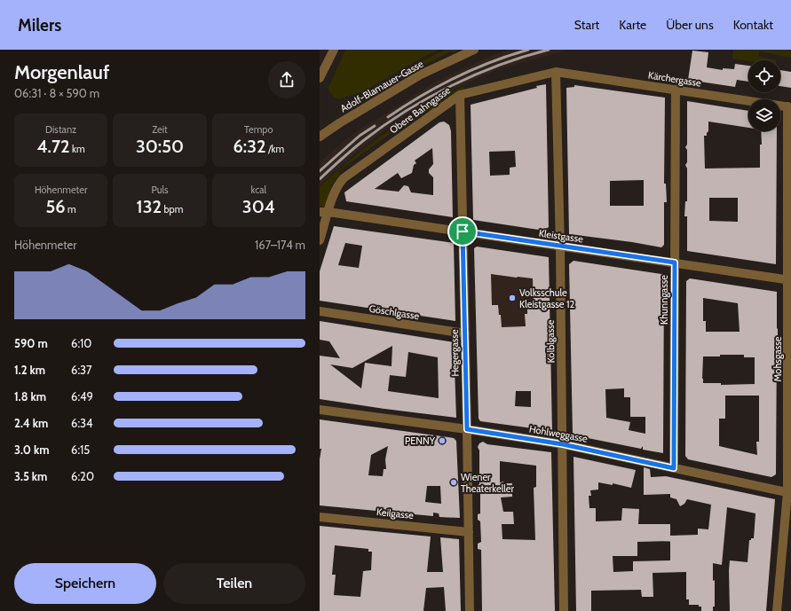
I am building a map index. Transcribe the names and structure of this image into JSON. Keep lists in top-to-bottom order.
{
  "streets": {
    "street": [
      "Kärchergasse",
      "Adolf-Blamauer-Gasse",
      "Obere Bahngasse",
      "Kleistgasse",
      "Khunngasse",
      "Göschlgasse",
      "Kölblgasse",
      "Hegergasse",
      "Mohsgasse",
      "Hohlweggasse",
      "Keilgasse"
    ]
  },
  "crossings": [
    ["Kärchergasse", "Obere Bahngasse"],
    ["Kärchergasse", "Khunngasse"],
    ["Kärchergasse", "Kölblgasse"],
    ["Kärchergasse", "Mohsgasse"],
    ["Obere Bahngasse", "Kleistgasse"],
    ["Obere Bahngasse", "Kölblgasse"],
    ["Obere Bahngasse", "Hegergasse"],
    ["Kleistgasse", "Khunngasse"],
    ["Kleistgasse", "Kölblgasse"],
    ["Kleistgasse", "Hegergasse"],
    ["Kleistgasse", "Mohsgasse"],
    ["Khunngasse", "Hohlweggasse"],
    ["Göschlgasse", "Hegergasse"],
    ["Kölblgasse", "Hohlweggasse"],
    ["Hegergasse", "Hohlweggasse"],
    ["Hegergasse", "Keilgasse"],
    ["Mohsgasse", "Hohlweggasse"]
  ],
  "places": ["Volksschule Kleistgasse 12", "PENNY", "Wiener Theaterkeller"],
  "page": {
    "header": "Milers",
    "nav": [
      "Start",
      "Karte",
      "Über uns",
      "Kontakt"
    ],
    "heading": ["Morgenlauf", "06:31 · 8 × 590 m"],
    "stats": [
      ["Distanz", "4.72 km"],
      ["Zeit", "30:50"],
      ["Tempo", "6:32 /km"],
      ["Höhenmeter", "56 m"],
      ["Puls", "132 bpm"],
      ["kcal", "304"]
    ],
    "chart": ["Höhenmeter", "167–174 m"],
    "list": [
      {
        "name": "590 m",
        "note": "6:10"
      },
      {
        "name": "1.2 km",
        "note": "6:37"
      },
      {
        "name": "1.8 km",
        "note": "6:49"
      },
      {
        "name": "2.4 km",
        "note": "6:34"
      },
      {
        "name": "3.0 km",
        "note": "6:15"
      },
      {
        "name": "3.5 km",
        "note": "6:20"
      }
    ],
    "buttons": ["Speichern", "Teilen"]
  }
}
